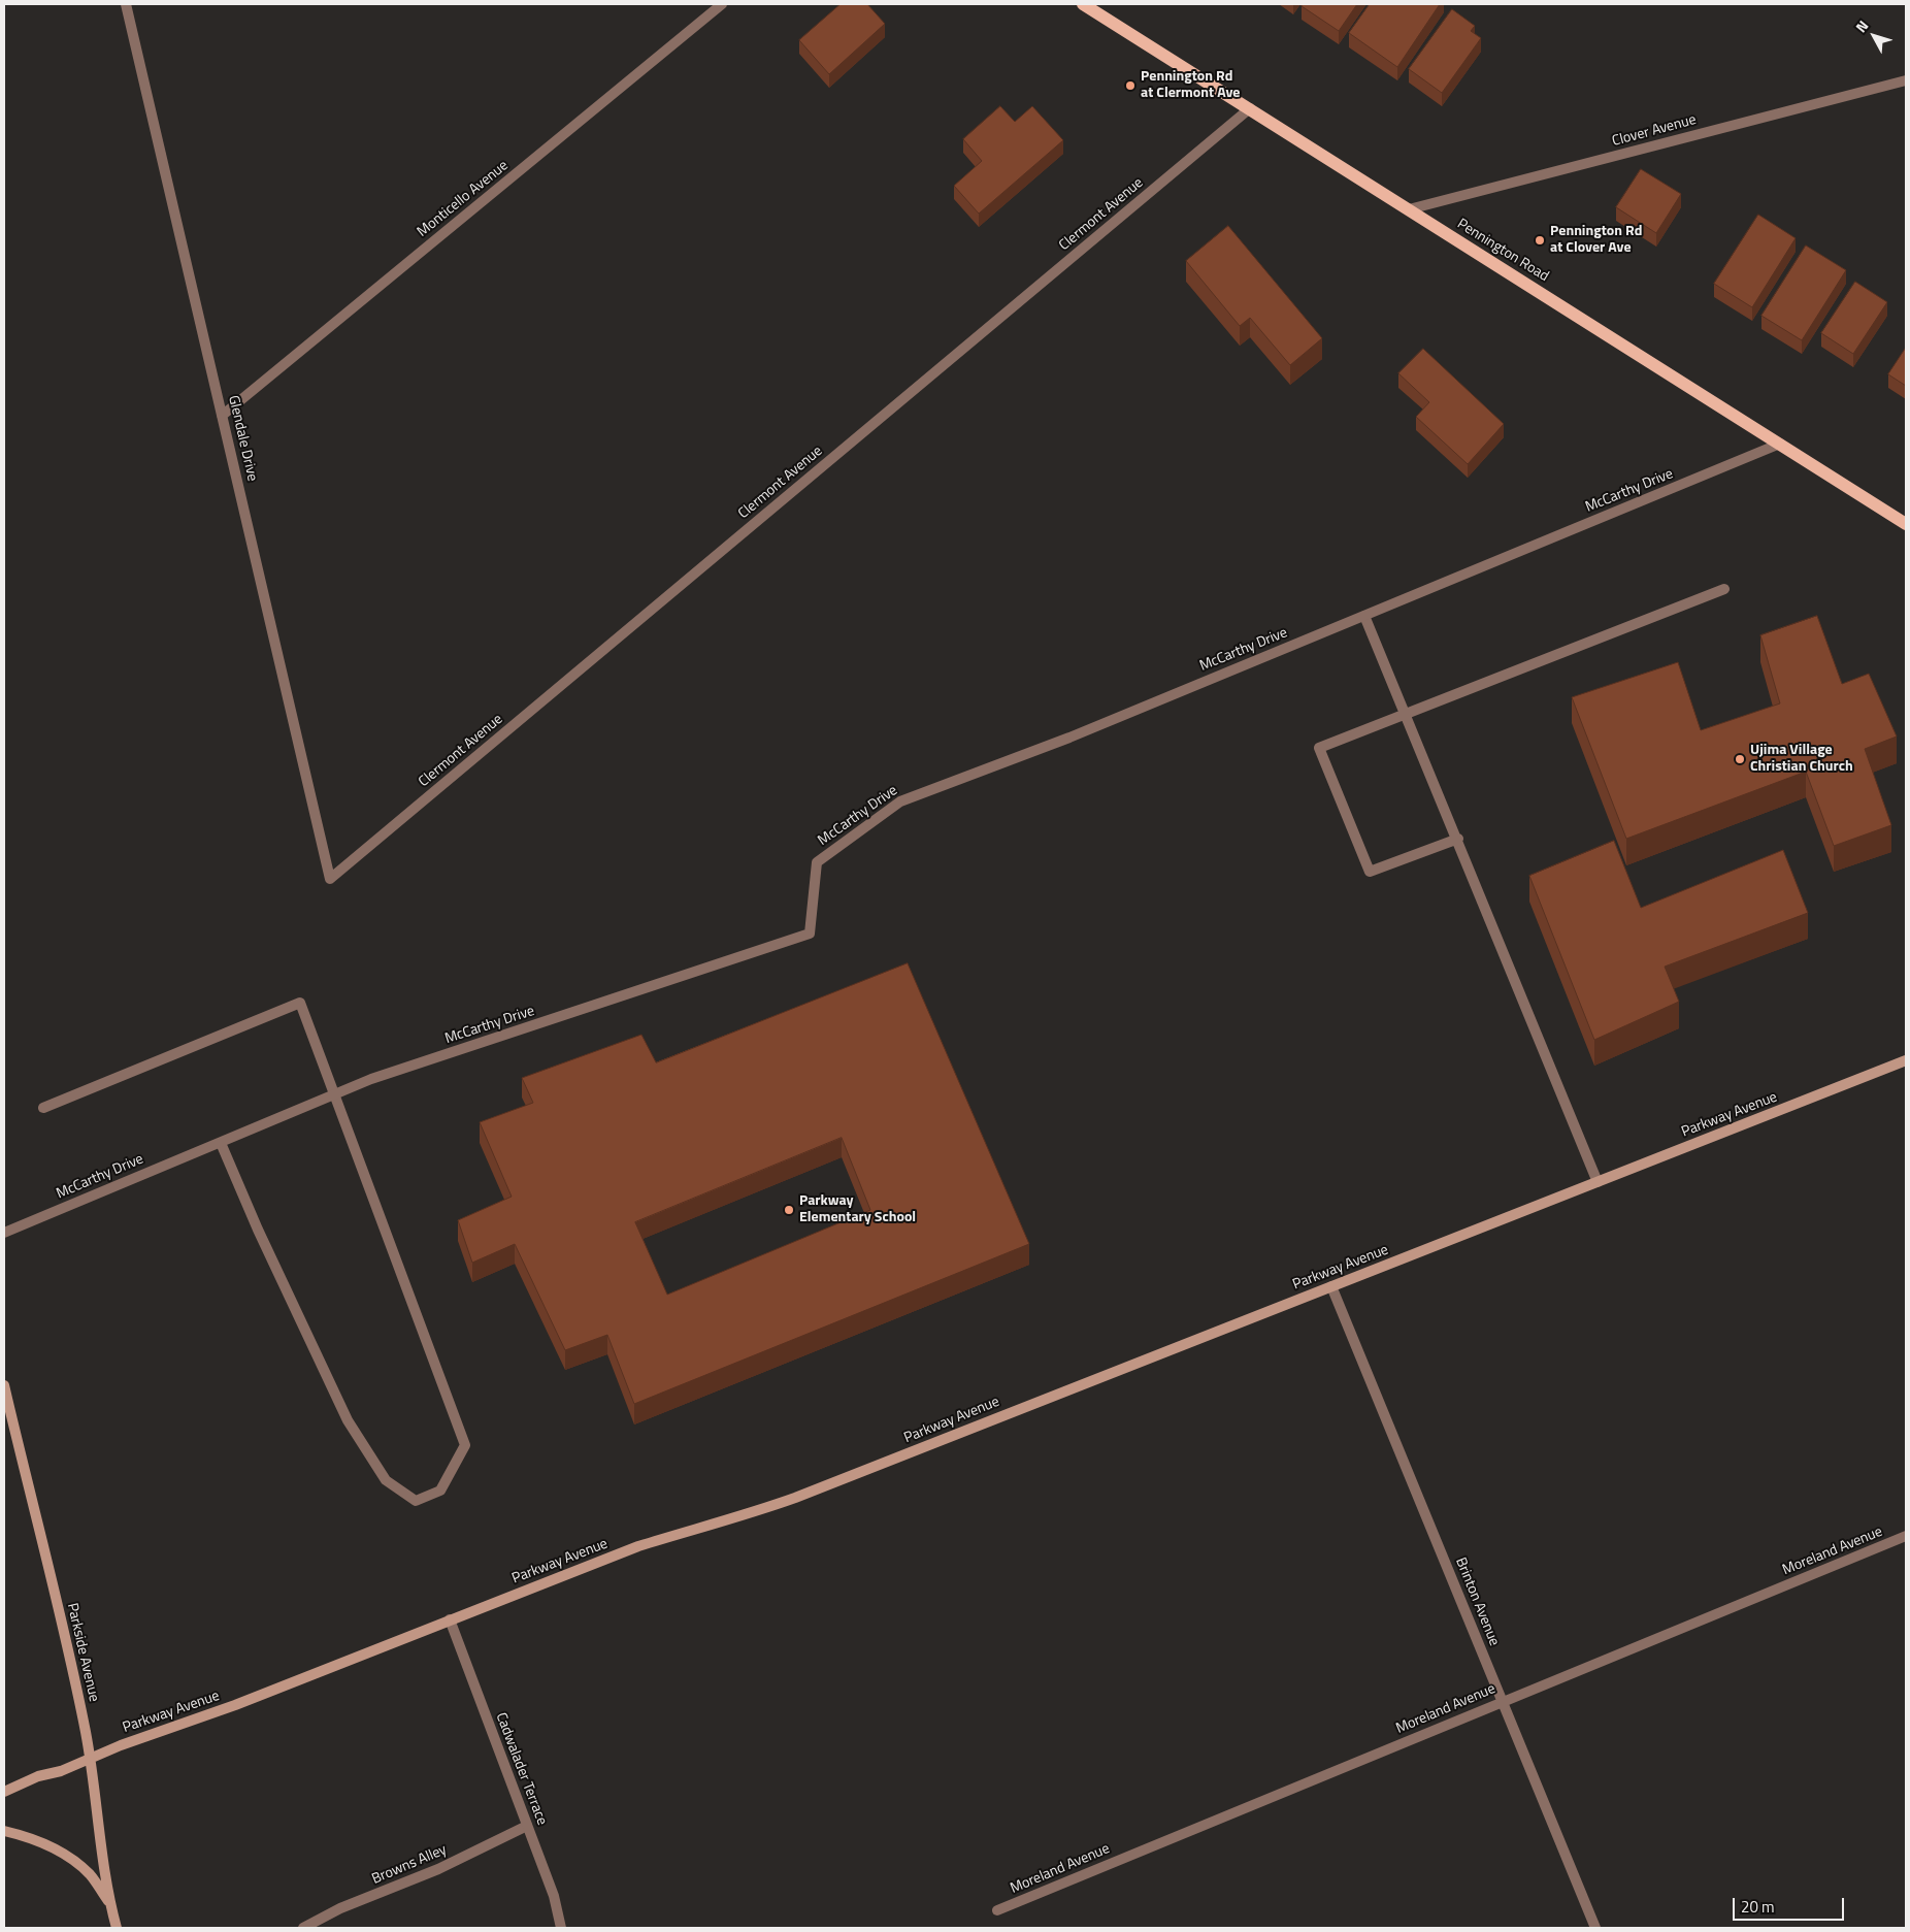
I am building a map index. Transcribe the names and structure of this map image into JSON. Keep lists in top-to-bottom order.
{
  "streets": {
    "main road": ["Pennington Road", "Parkway Avenue", "Parkside Avenue"],
    "street": [
      "Clover Avenue",
      "Monticello Avenue",
      "Clermont Avenue",
      "Glendale Drive",
      "McCarthy Drive",
      "Moreland Avenue",
      "Brinton Avenue",
      "Cadwalader Terrace",
      "Browns Alley"
    ]
  },
  "crossings": [
    ["Clover Avenue", "Pennington Road"],
    ["Monticello Avenue", "Glendale Drive"],
    ["Clermont Avenue", "Pennington Road"],
    ["Clermont Avenue", "Glendale Drive"],
    ["Pennington Road", "McCarthy Drive"],
    ["Parkway Avenue", "Brinton Avenue"],
    ["Parkway Avenue", "Parkside Avenue"],
    ["Parkway Avenue", "Cadwalader Terrace"],
    ["Moreland Avenue", "Brinton Avenue"],
    ["Cadwalader Terrace", "Browns Alley"]
  ],
  "places": [
    "Pennington Rd at Clermont Ave",
    "Pennington Rd at Clover Ave",
    "Ujima Village Christian Church",
    "Parkway Elementary School"
  ],
  "scale_bar": "20 m",
  "north": "top left"
}
